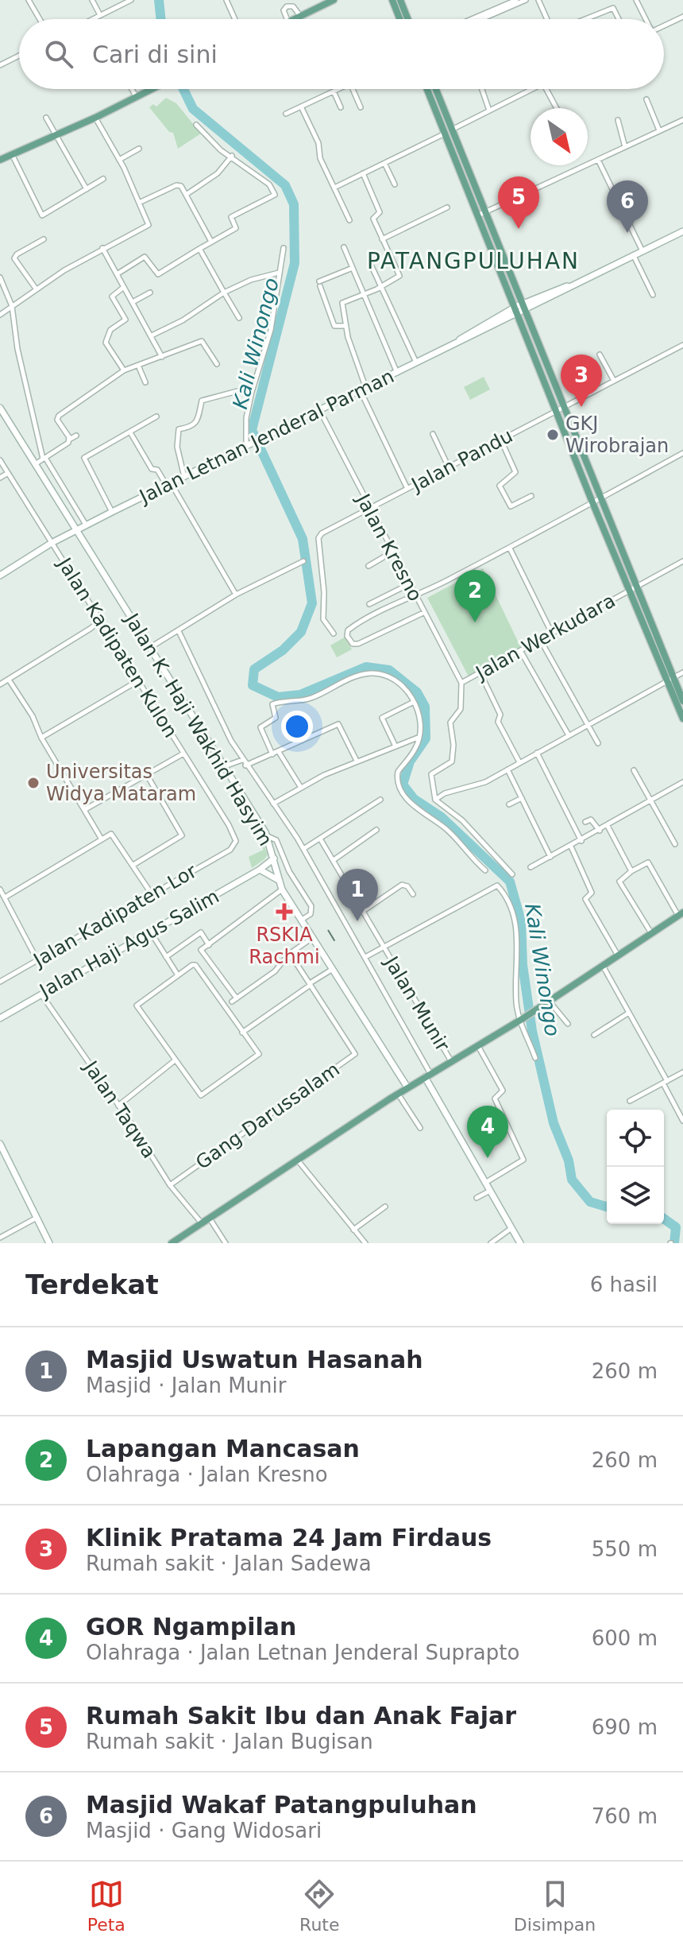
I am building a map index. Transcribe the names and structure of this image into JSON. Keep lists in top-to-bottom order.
{
  "streets": {
    "street": [
      "Jalan Letnan Jenderal Parman",
      "Jalan Pandu",
      "Jalan Kresno",
      "Jalan Werkudara",
      "Jalan Kadipaten Kulon",
      "Jalan K. Haji Wakhid Hasyim",
      "Jalan Kadipaten Lor",
      "Jalan Haji Agus Salim",
      "Jalan Munir",
      "Jalan Taqwa",
      "Gang Darussalam"
    ]
  },
  "crossings": [
    ["Jalan Letnan Jenderal Parman", "Jalan Kresno"],
    ["Jalan Letnan Jenderal Parman", "Jalan Kadipaten Kulon"],
    ["Jalan Letnan Jenderal Parman", "Jalan K. Haji Wakhid Hasyim"],
    ["Jalan Pandu", "Jalan Kresno"],
    ["Jalan Kresno", "Jalan Werkudara"],
    ["Jalan Kadipaten Kulon", "Jalan Kadipaten Lor"],
    ["Jalan K. Haji Wakhid Hasyim", "Jalan Haji Agus Salim"],
    ["Jalan Haji Agus Salim", "Jalan Taqwa"],
    ["Jalan Taqwa", "Gang Darussalam"]
  ],
  "districts": ["PATANGPULUHAN"],
  "water": ["Kali Winongo"],
  "places": {
    "other": ["GKJ Wirobrajan", "Universitas Widya Mataram"],
    "health": ["RSKIA Rachmi"]
  },
  "north": "bottom right",
  "page": {
    "search": "Cari di sini",
    "pins": [
      "5",
      "6",
      "3",
      "2",
      "1",
      "4"
    ],
    "heading": ["Terdekat", "6 hasil"],
    "list": [
      {
        "mark": "1",
        "name": "Masjid Uswatun Hasanah",
        "note": "Masjid · Jalan Munir",
        "value": "260 m"
      },
      {
        "mark": "2",
        "name": "Lapangan Mancasan",
        "note": "Olahraga · Jalan Kresno",
        "value": "260 m"
      },
      {
        "mark": "3",
        "name": "Klinik Pratama 24 Jam Firdaus",
        "note": "Rumah sakit · Jalan Sadewa",
        "value": "550 m"
      },
      {
        "mark": "4",
        "name": "GOR Ngampilan",
        "note": "Olahraga · Jalan Letnan Jenderal Suprapto",
        "value": "600 m"
      },
      {
        "mark": "5",
        "name": "Rumah Sakit Ibu dan Anak Fajar",
        "note": "Rumah sakit · Jalan Bugisan",
        "value": "690 m"
      },
      {
        "mark": "6",
        "name": "Masjid Wakaf Patangpuluhan",
        "note": "Masjid · Gang Widosari",
        "value": "760 m"
      }
    ],
    "nav": ["Peta", "Rute", "Disimpan"]
  }
}
